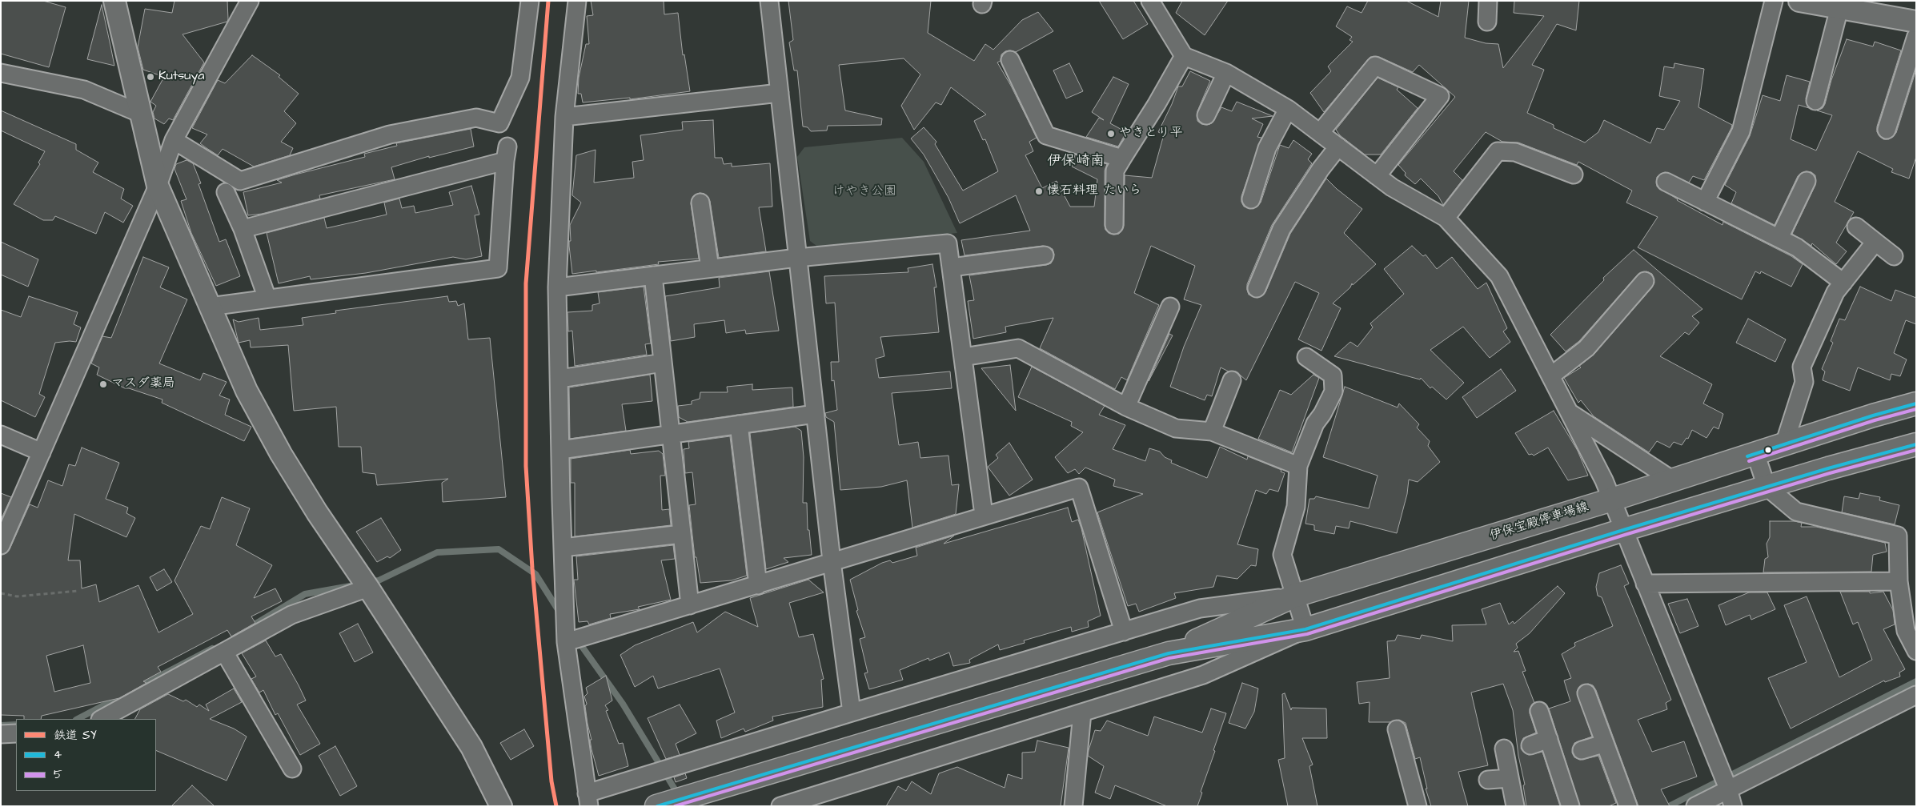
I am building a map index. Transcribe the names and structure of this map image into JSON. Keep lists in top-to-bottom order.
{
  "streets": {
    "main road": ["伊保宝殿停車場線"]
  },
  "districts": ["伊保崎南"],
  "parks": ["けやき公園"],
  "places": [
    "Kutsuya",
    "やきとり平",
    "懐石料理 たいら",
    "マスダ薬局"
  ],
  "lines": ["rail line SY", "transit line 4", "transit line 5"],
  "legend": ["鉄道 SY", "4", "5"]
}
